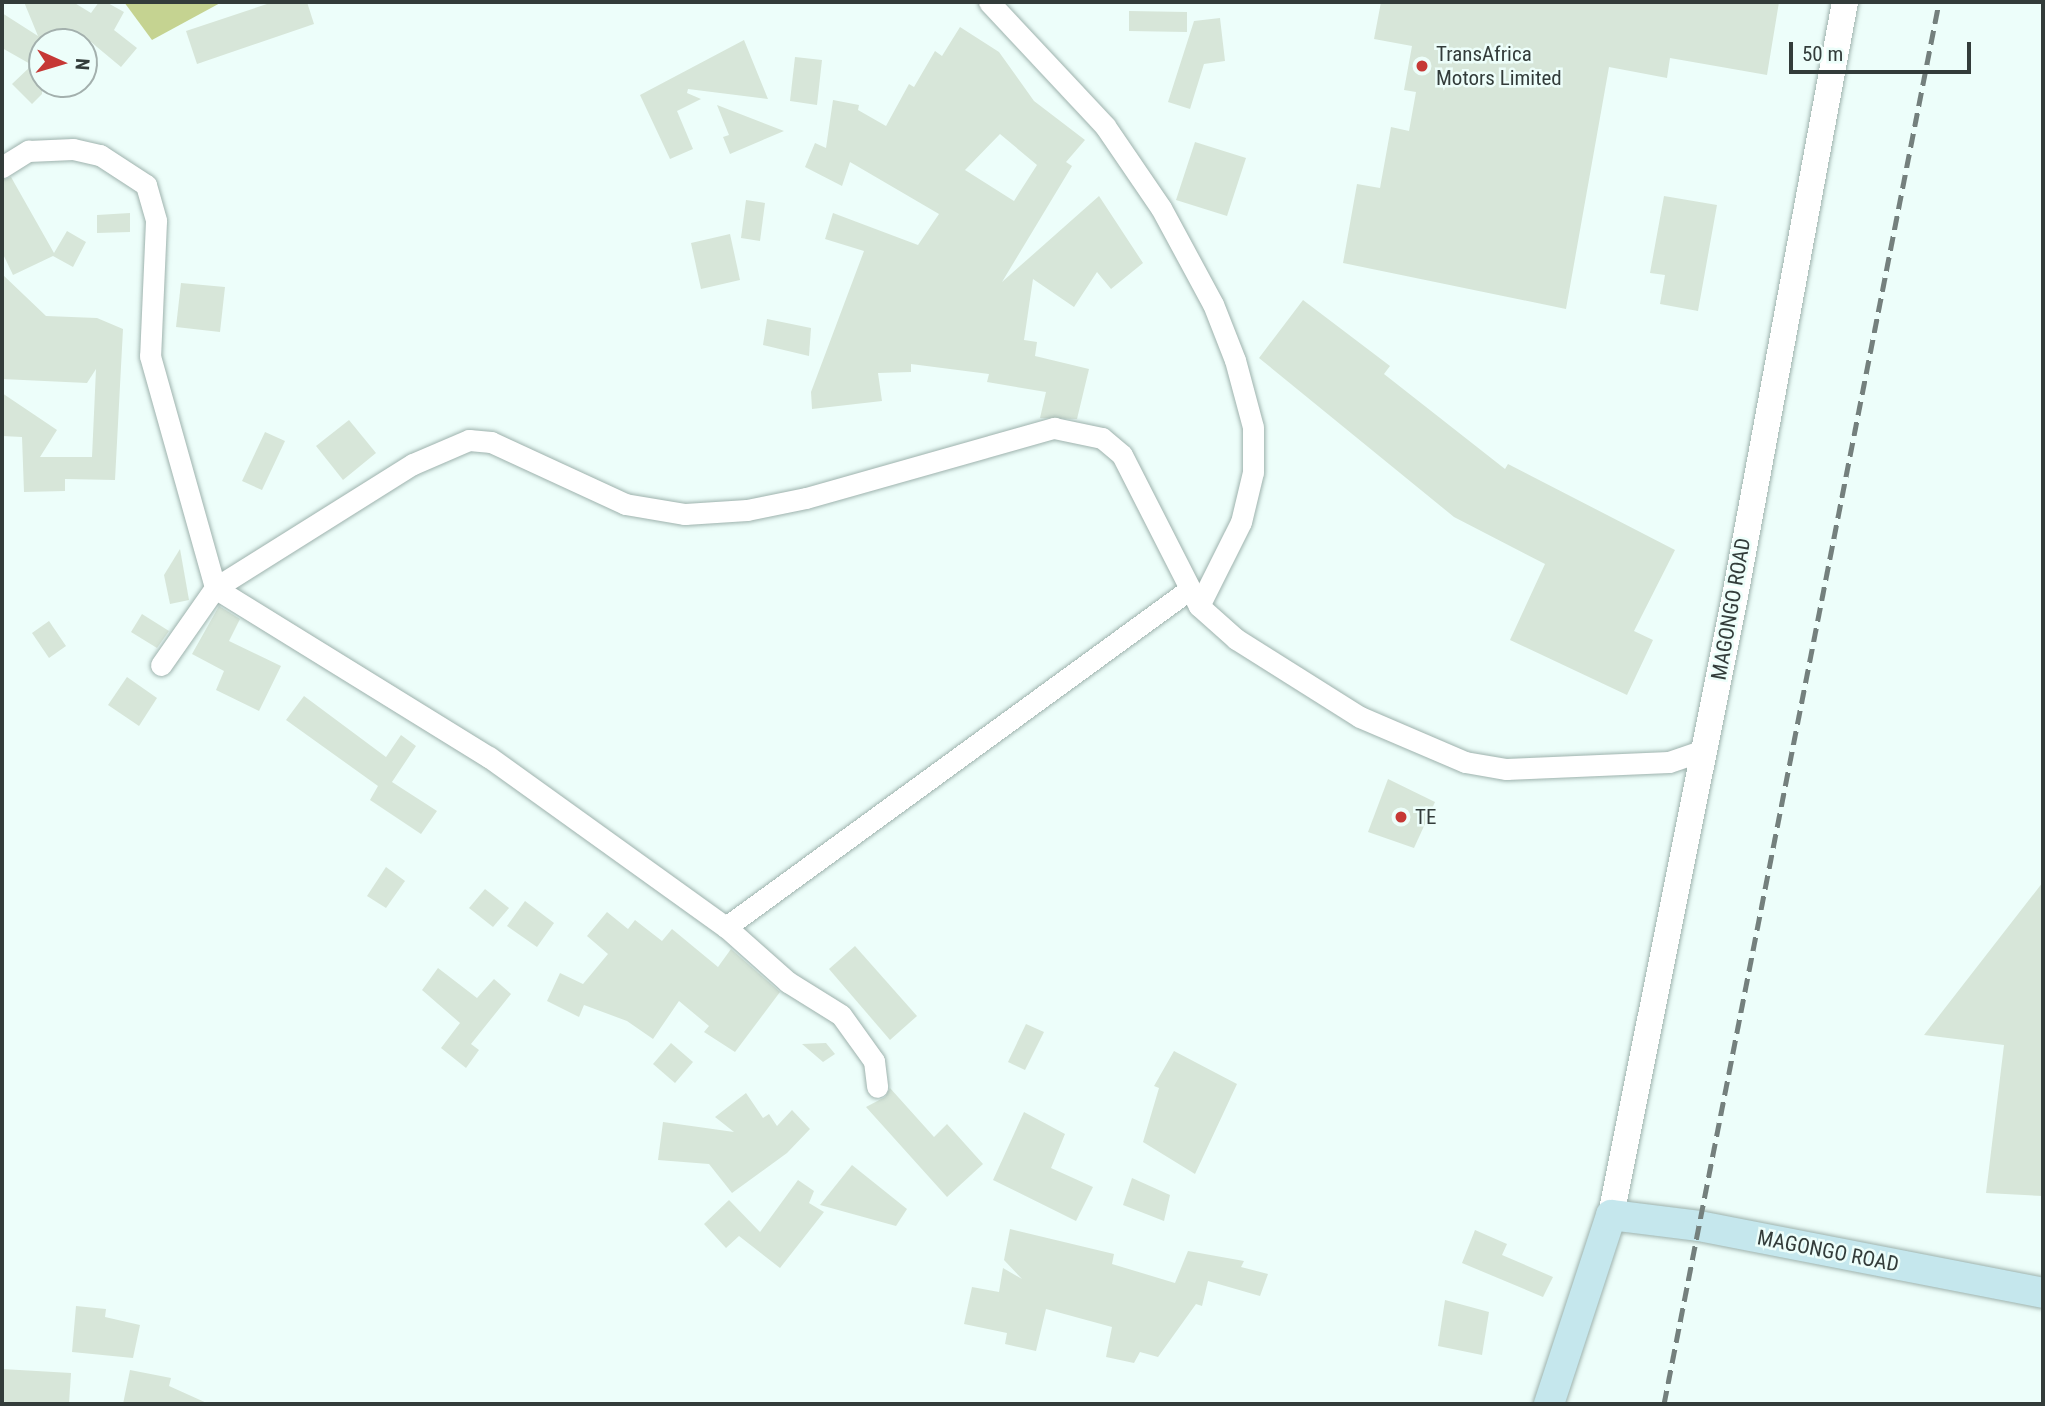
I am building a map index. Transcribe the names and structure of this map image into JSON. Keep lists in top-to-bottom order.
{
  "streets": {
    "main road": ["MAGONGO ROAD"]
  },
  "places": ["TransAfrica Motors Limited", "TE"],
  "scale_bar": "50 m",
  "north": "right"
}
